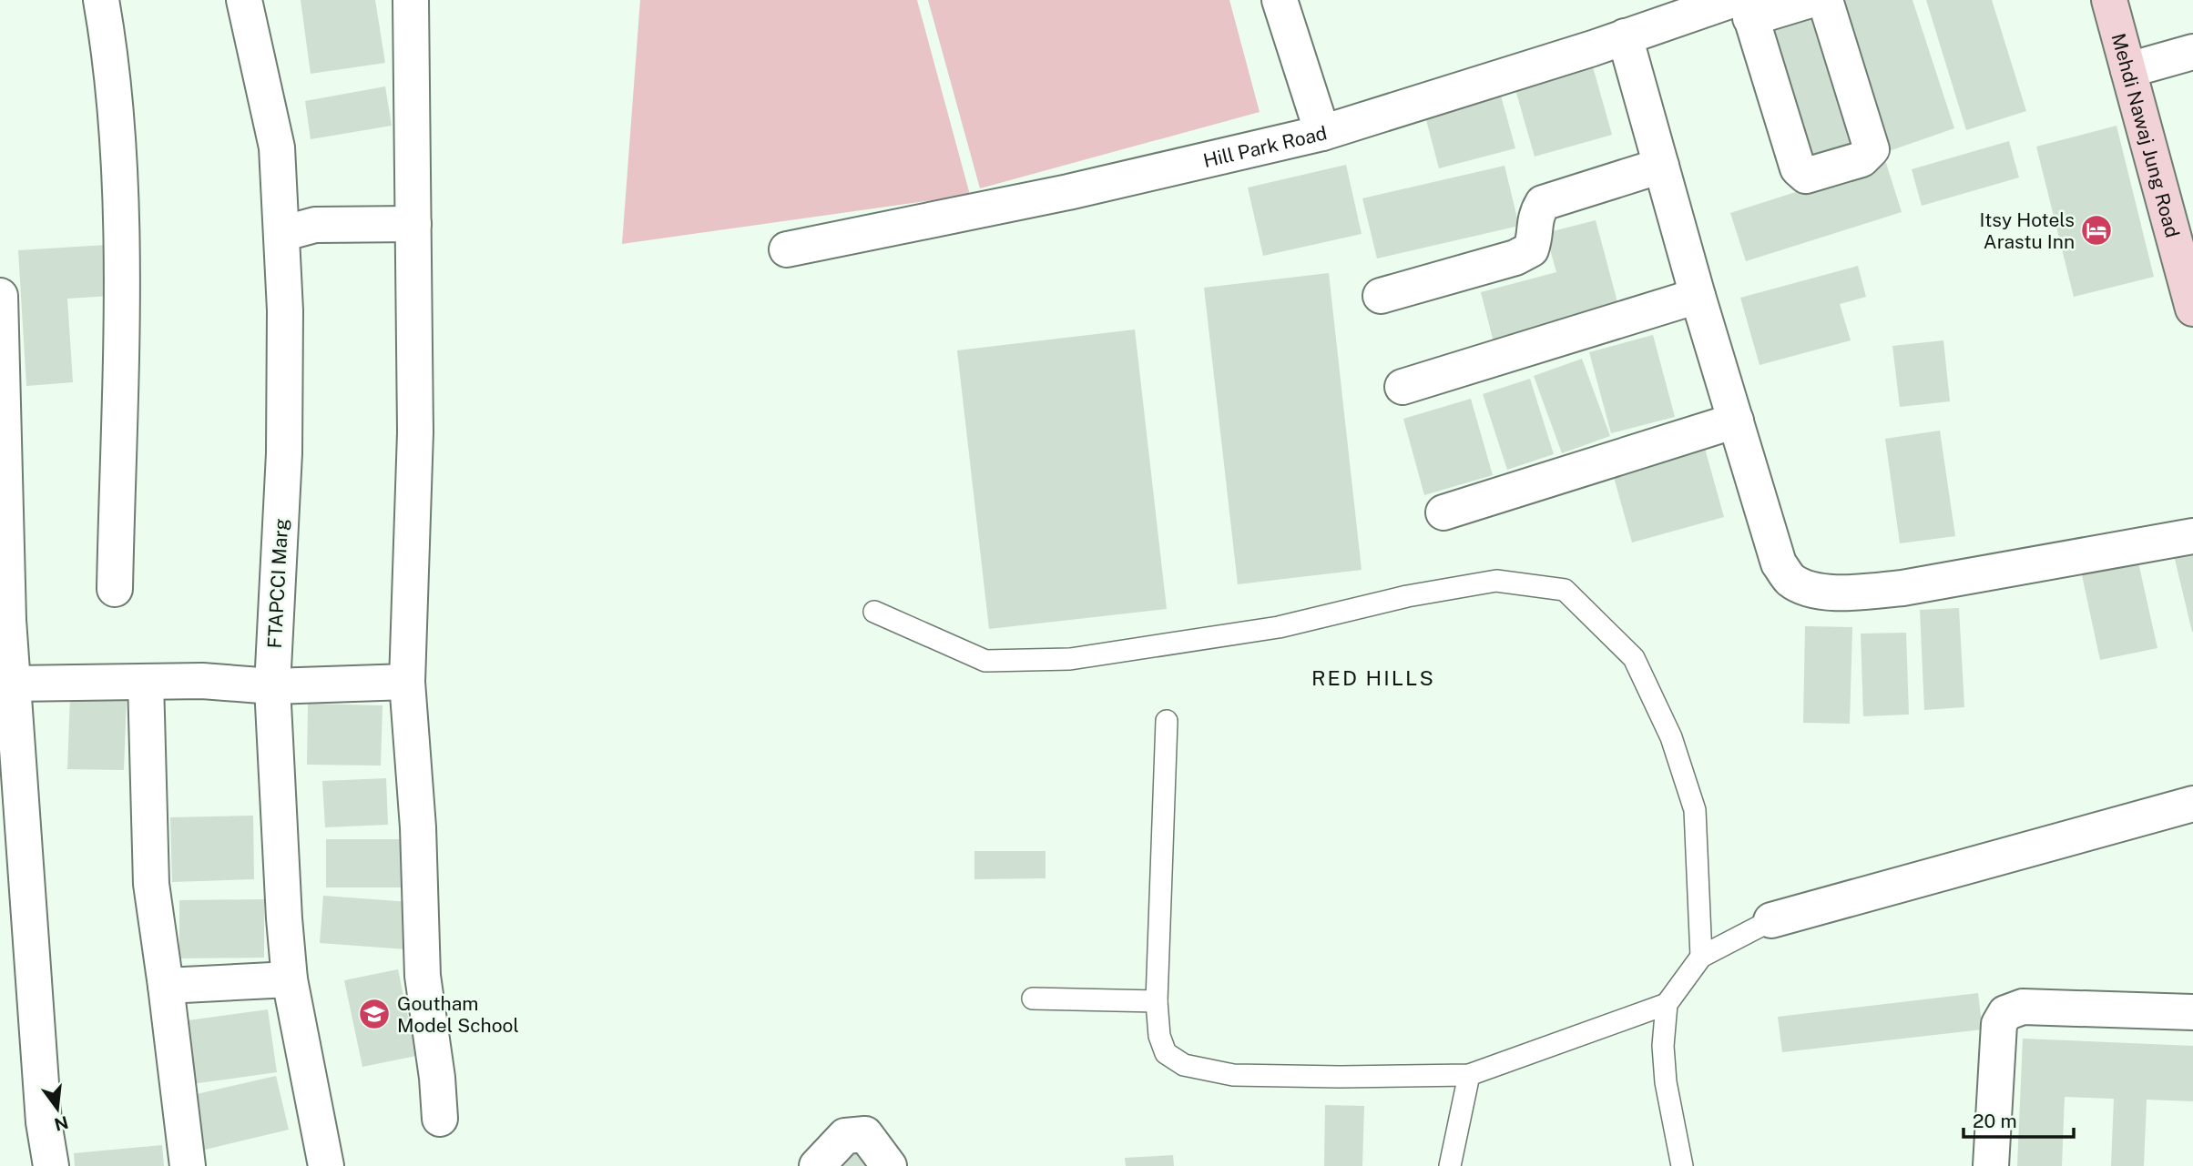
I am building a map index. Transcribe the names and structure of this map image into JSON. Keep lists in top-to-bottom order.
{
  "streets": {
    "main road": ["Mehdi Nawaj Jung Road"],
    "street": ["Hill Park Road", "FTAPCCI Marg"]
  },
  "districts": ["RED HILLS"],
  "places": {
    "hotel": ["Itsy Hotels Arastu Inn"],
    "school or university": ["Goutham Model School"]
  },
  "scale_bar": "20 m",
  "north": "bottom"
}
